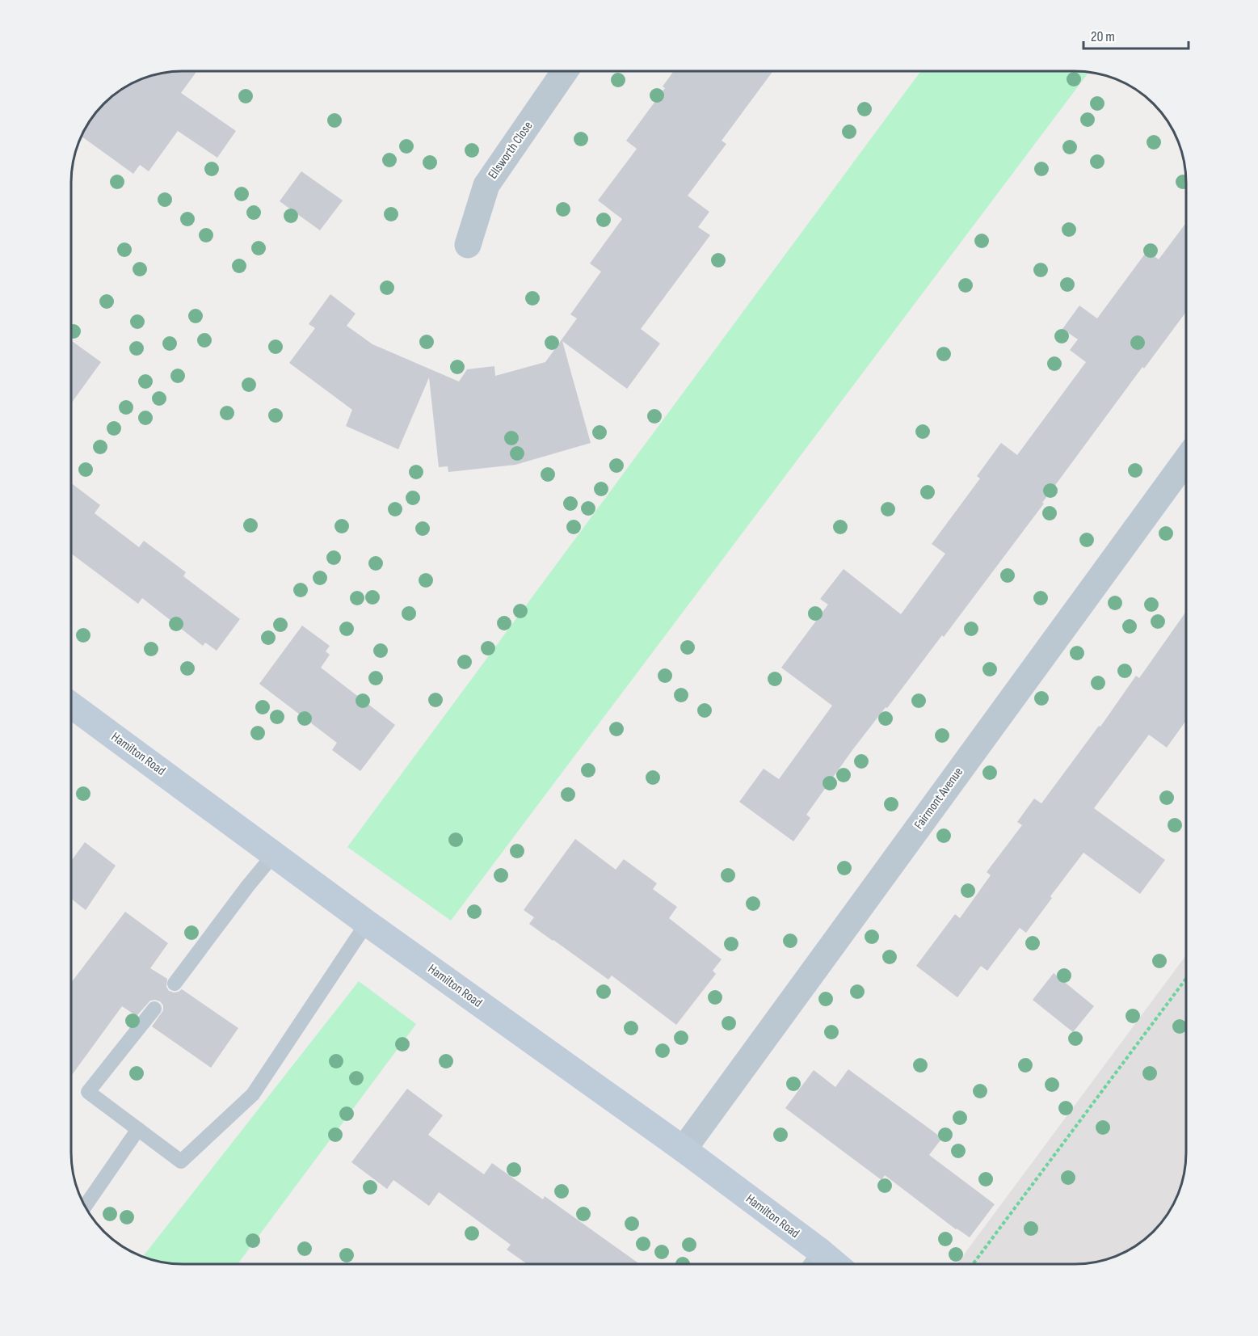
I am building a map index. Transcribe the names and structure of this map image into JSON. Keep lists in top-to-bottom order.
{
  "streets": {
    "main road": ["Hamilton Road"],
    "street": ["Ellsworth Close", "Fairmont Avenue"]
  },
  "crossings": [
    ["Hamilton Road", "Fairmont Avenue"]
  ],
  "scale_bar": "20 m"
}
